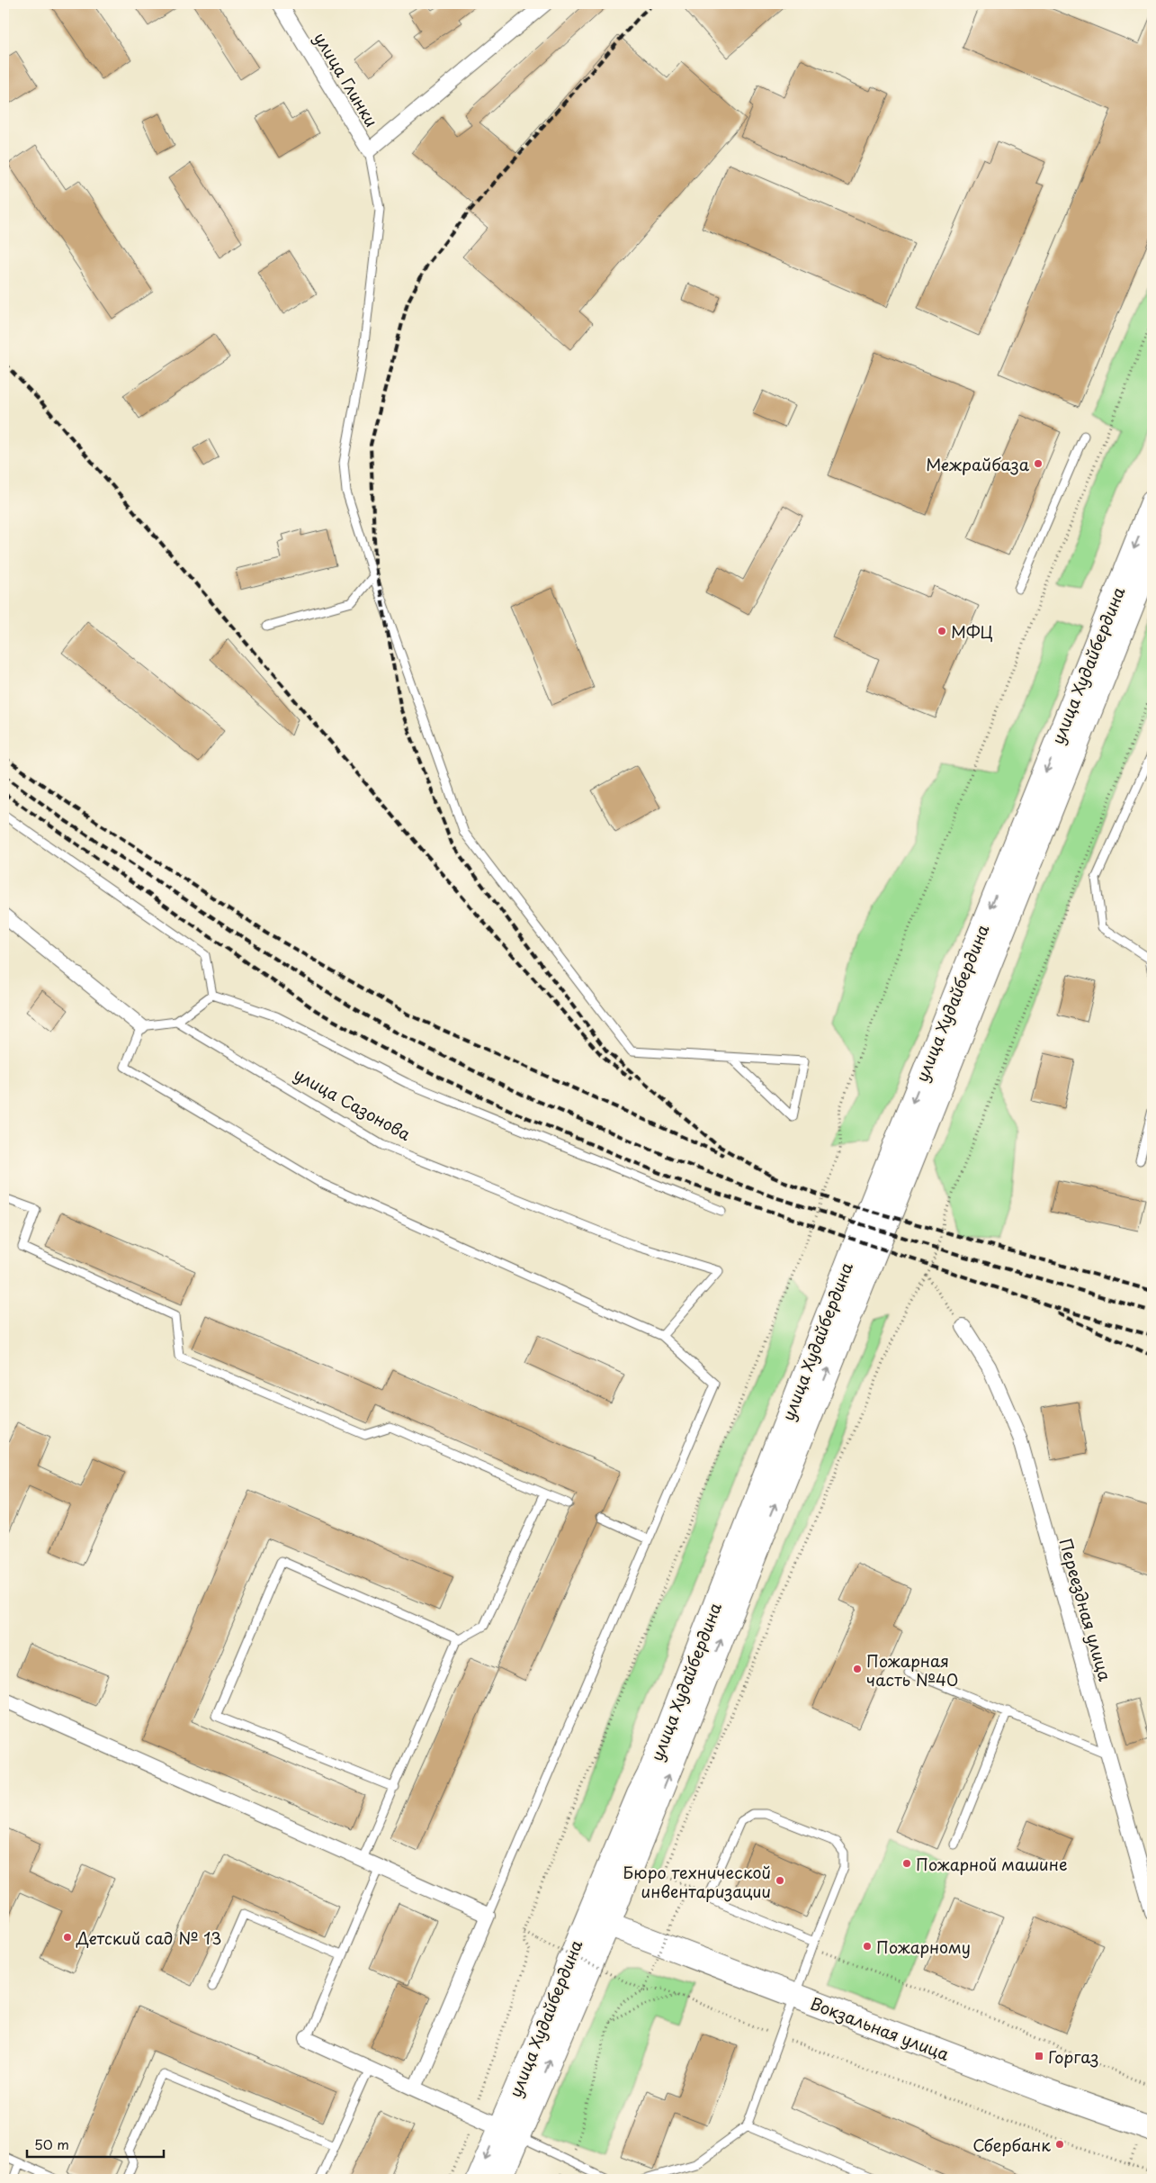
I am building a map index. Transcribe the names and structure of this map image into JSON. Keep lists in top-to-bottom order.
{
  "streets": {
    "main road": ["улица Худайбердина", "Вокзальная улица"],
    "street": ["улица Глинки", "Переездная улица"],
    "lane": ["улица Сазонова"]
  },
  "crossings": [
    ["улица Худайбердина", "Вокзальная улица"]
  ],
  "places": {
    "other": [
      "Межрайбаза",
      "МФЦ",
      "Пожарная часть №40",
      "Пожарной машине",
      "Бюро технической инвентаризации",
      "Детский сад № 13",
      "Пожарному",
      "Сбербанк"
    ],
    "transit": ["Горгаз"]
  },
  "scale_bar": "50 m"
}
